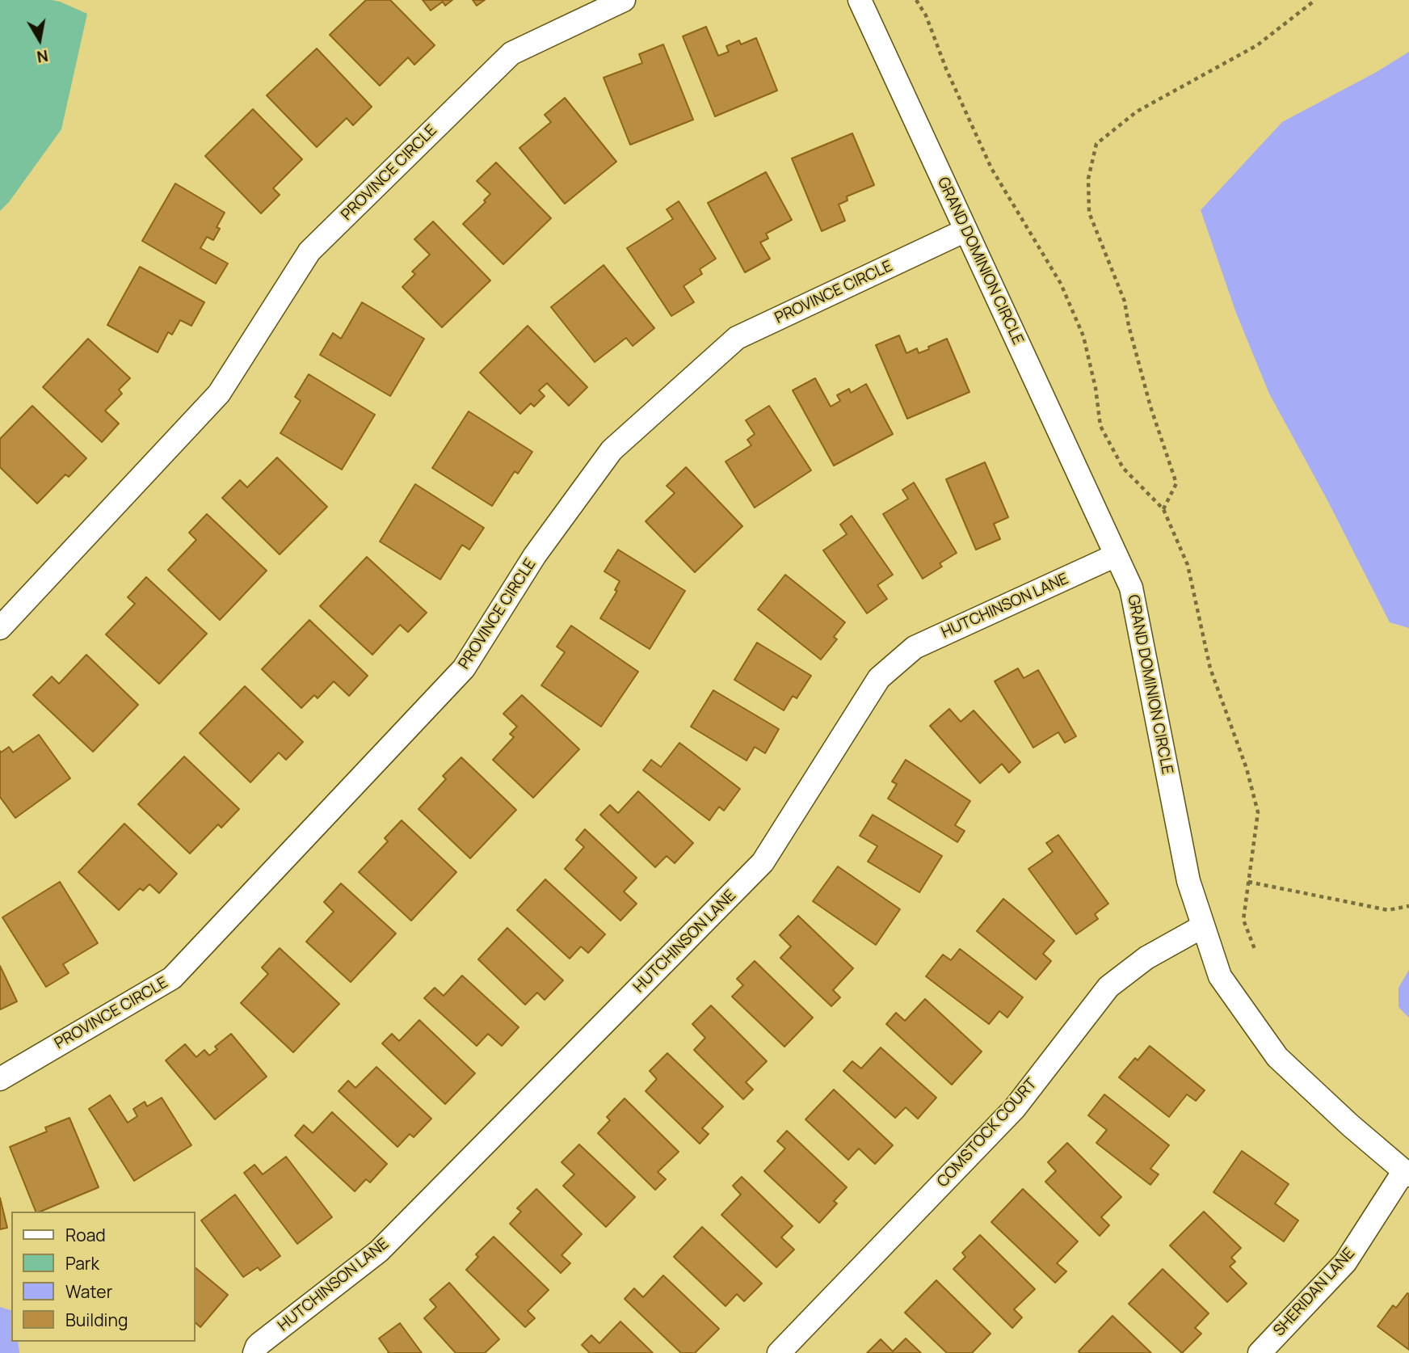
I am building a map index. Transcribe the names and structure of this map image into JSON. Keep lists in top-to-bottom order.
{
  "streets": {
    "street": [
      "PROVINCE CIRCLE",
      "GRAND DOMINION CIRCLE",
      "HUTCHINSON LANE",
      "COMSTOCK COURT",
      "SHERIDAN LANE"
    ]
  },
  "crossings": [
    ["PROVINCE CIRCLE", "GRAND DOMINION CIRCLE"],
    ["GRAND DOMINION CIRCLE", "HUTCHINSON LANE"],
    ["GRAND DOMINION CIRCLE", "COMSTOCK COURT"],
    ["GRAND DOMINION CIRCLE", "SHERIDAN LANE"]
  ],
  "legend": [
    "Road",
    "Park",
    "Water",
    "Building"
  ],
  "north": "bottom"
}
